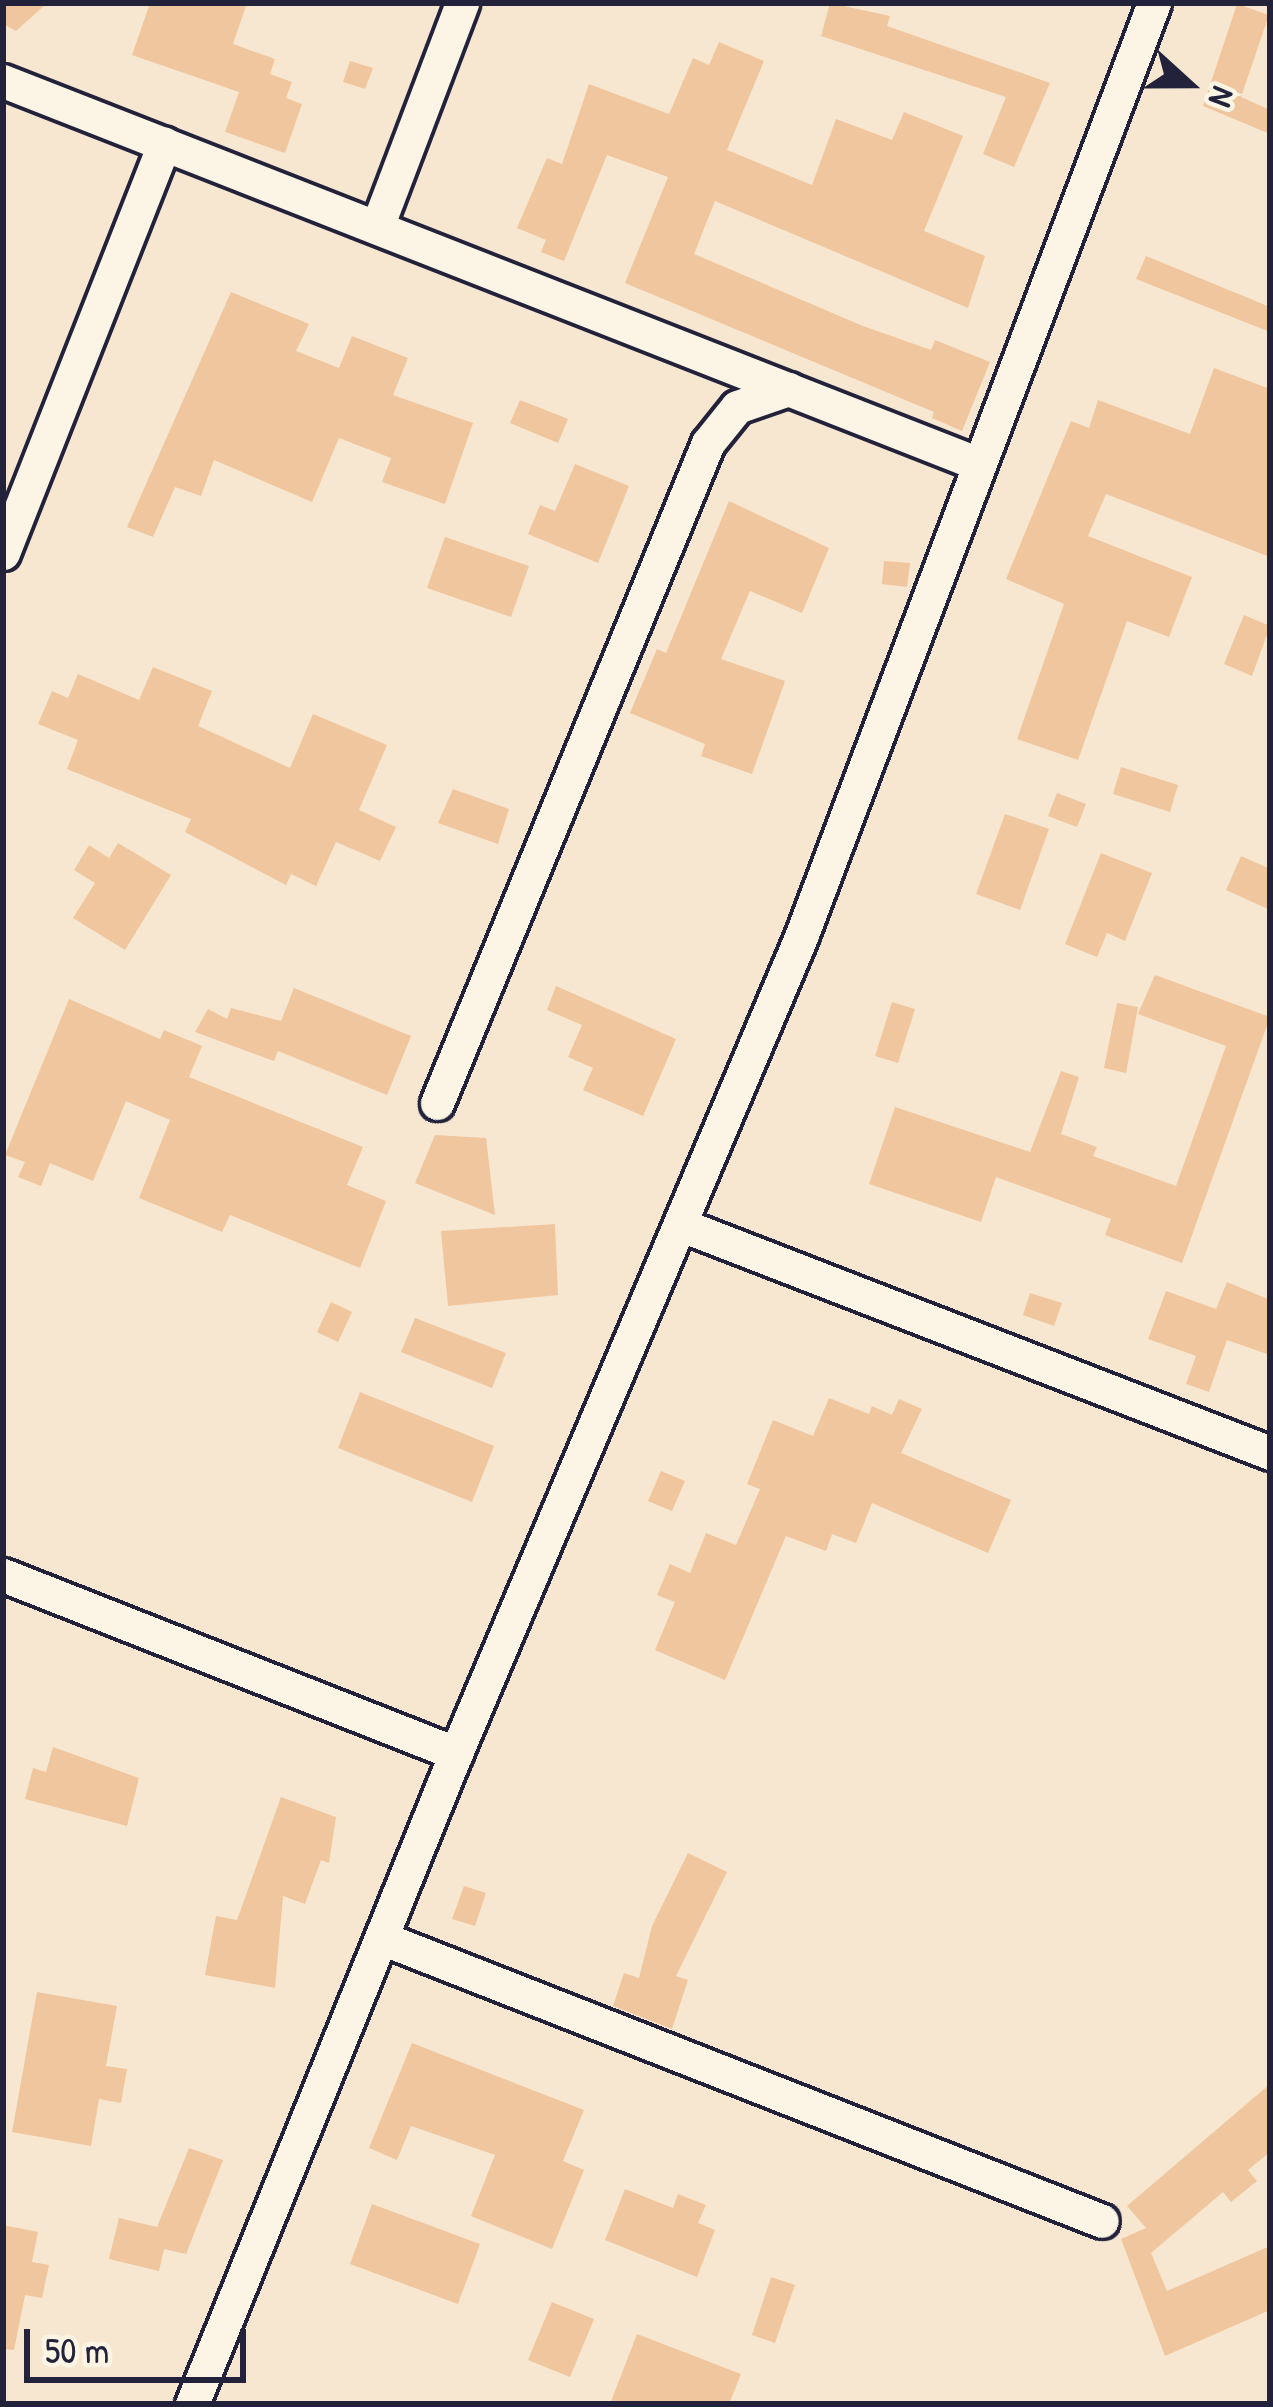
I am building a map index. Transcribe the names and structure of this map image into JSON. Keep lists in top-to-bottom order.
{
  "scale_bar": "50 m",
  "north": "right"
}
